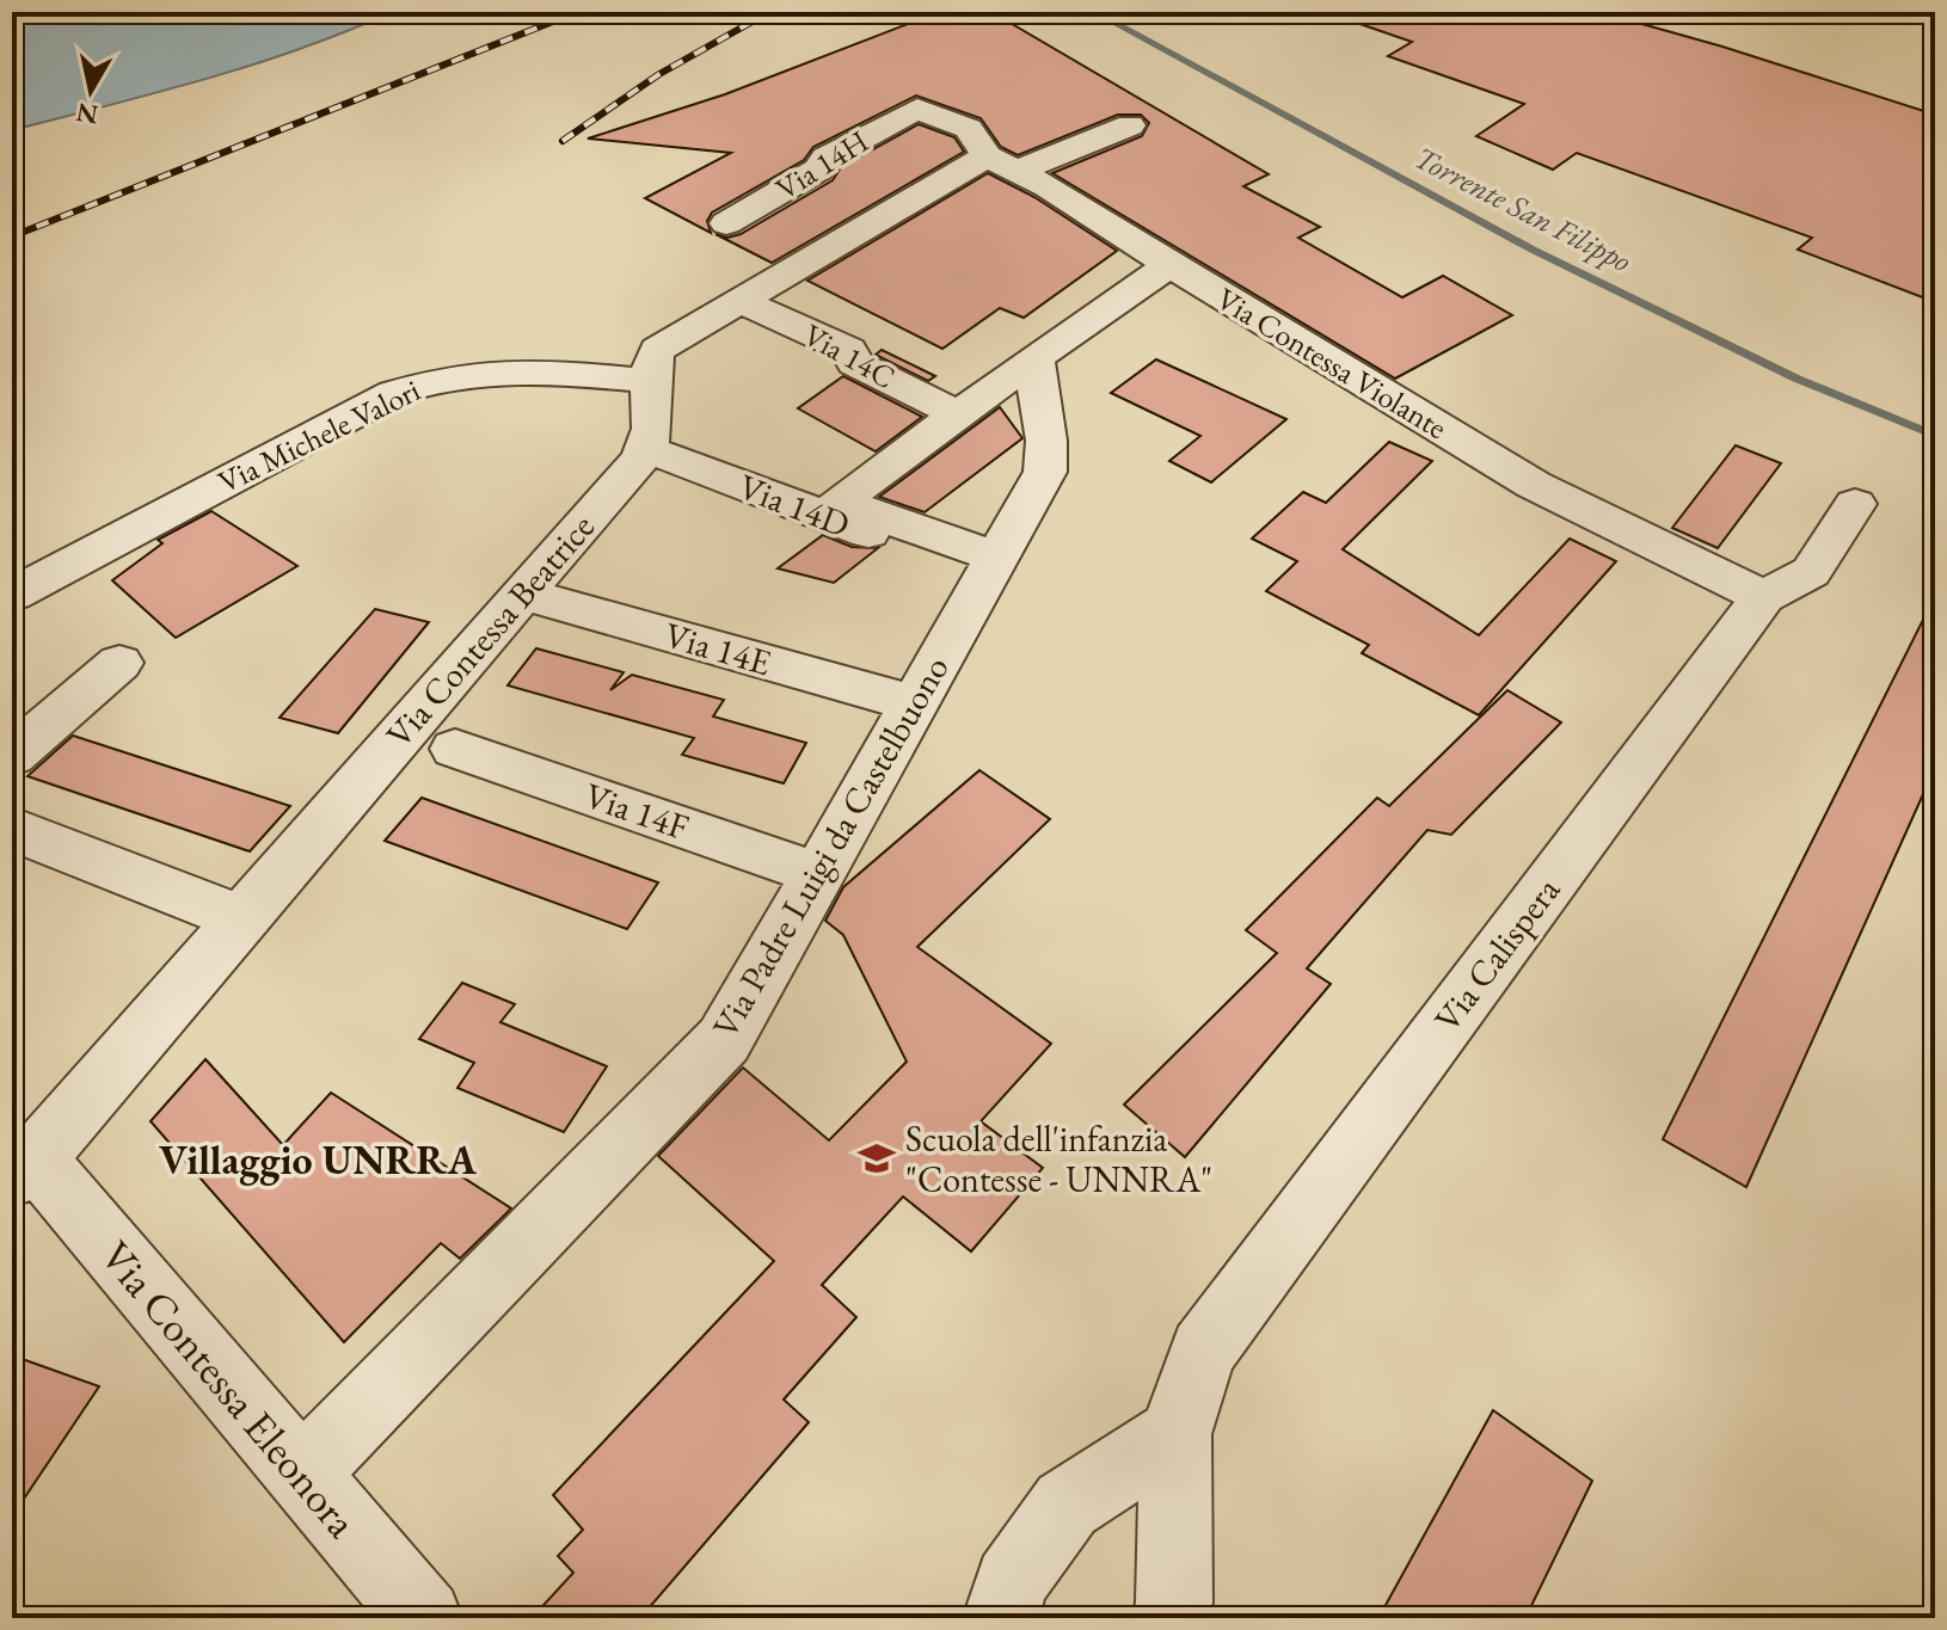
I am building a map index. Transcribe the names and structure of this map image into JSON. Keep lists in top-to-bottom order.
{
  "streets": {
    "street": [
      "Via 14H",
      "Via 14C",
      "Via Contessa Violante",
      "Via Michele Valori",
      "Via 14D",
      "Via Contessa Beatrice",
      "Via 14E",
      "Via 14F",
      "Via Padre Luigi da Castelbuono",
      "Via Calispera",
      "Via Contessa Eleonora"
    ]
  },
  "crossings": [
    ["Via 14H", "Via Contessa Violante"],
    ["Via Contessa Violante", "Via Calispera"],
    ["Via 14D", "Via Contessa Beatrice"],
    ["Via Contessa Beatrice", "Via 14E"],
    ["Via Contessa Beatrice", "Via Contessa Eleonora"],
    ["Via 14E", "Via Padre Luigi da Castelbuono"],
    ["Via 14F", "Via Padre Luigi da Castelbuono"],
    ["Via Padre Luigi da Castelbuono", "Via Contessa Eleonora"]
  ],
  "districts": ["Villaggio UNRRA"],
  "water": ["Torrente San Filippo"],
  "places": {
    "school or university": ["Scuola dell'infanzia \"Contesse - UNNRA\""]
  },
  "north": "bottom"
}
